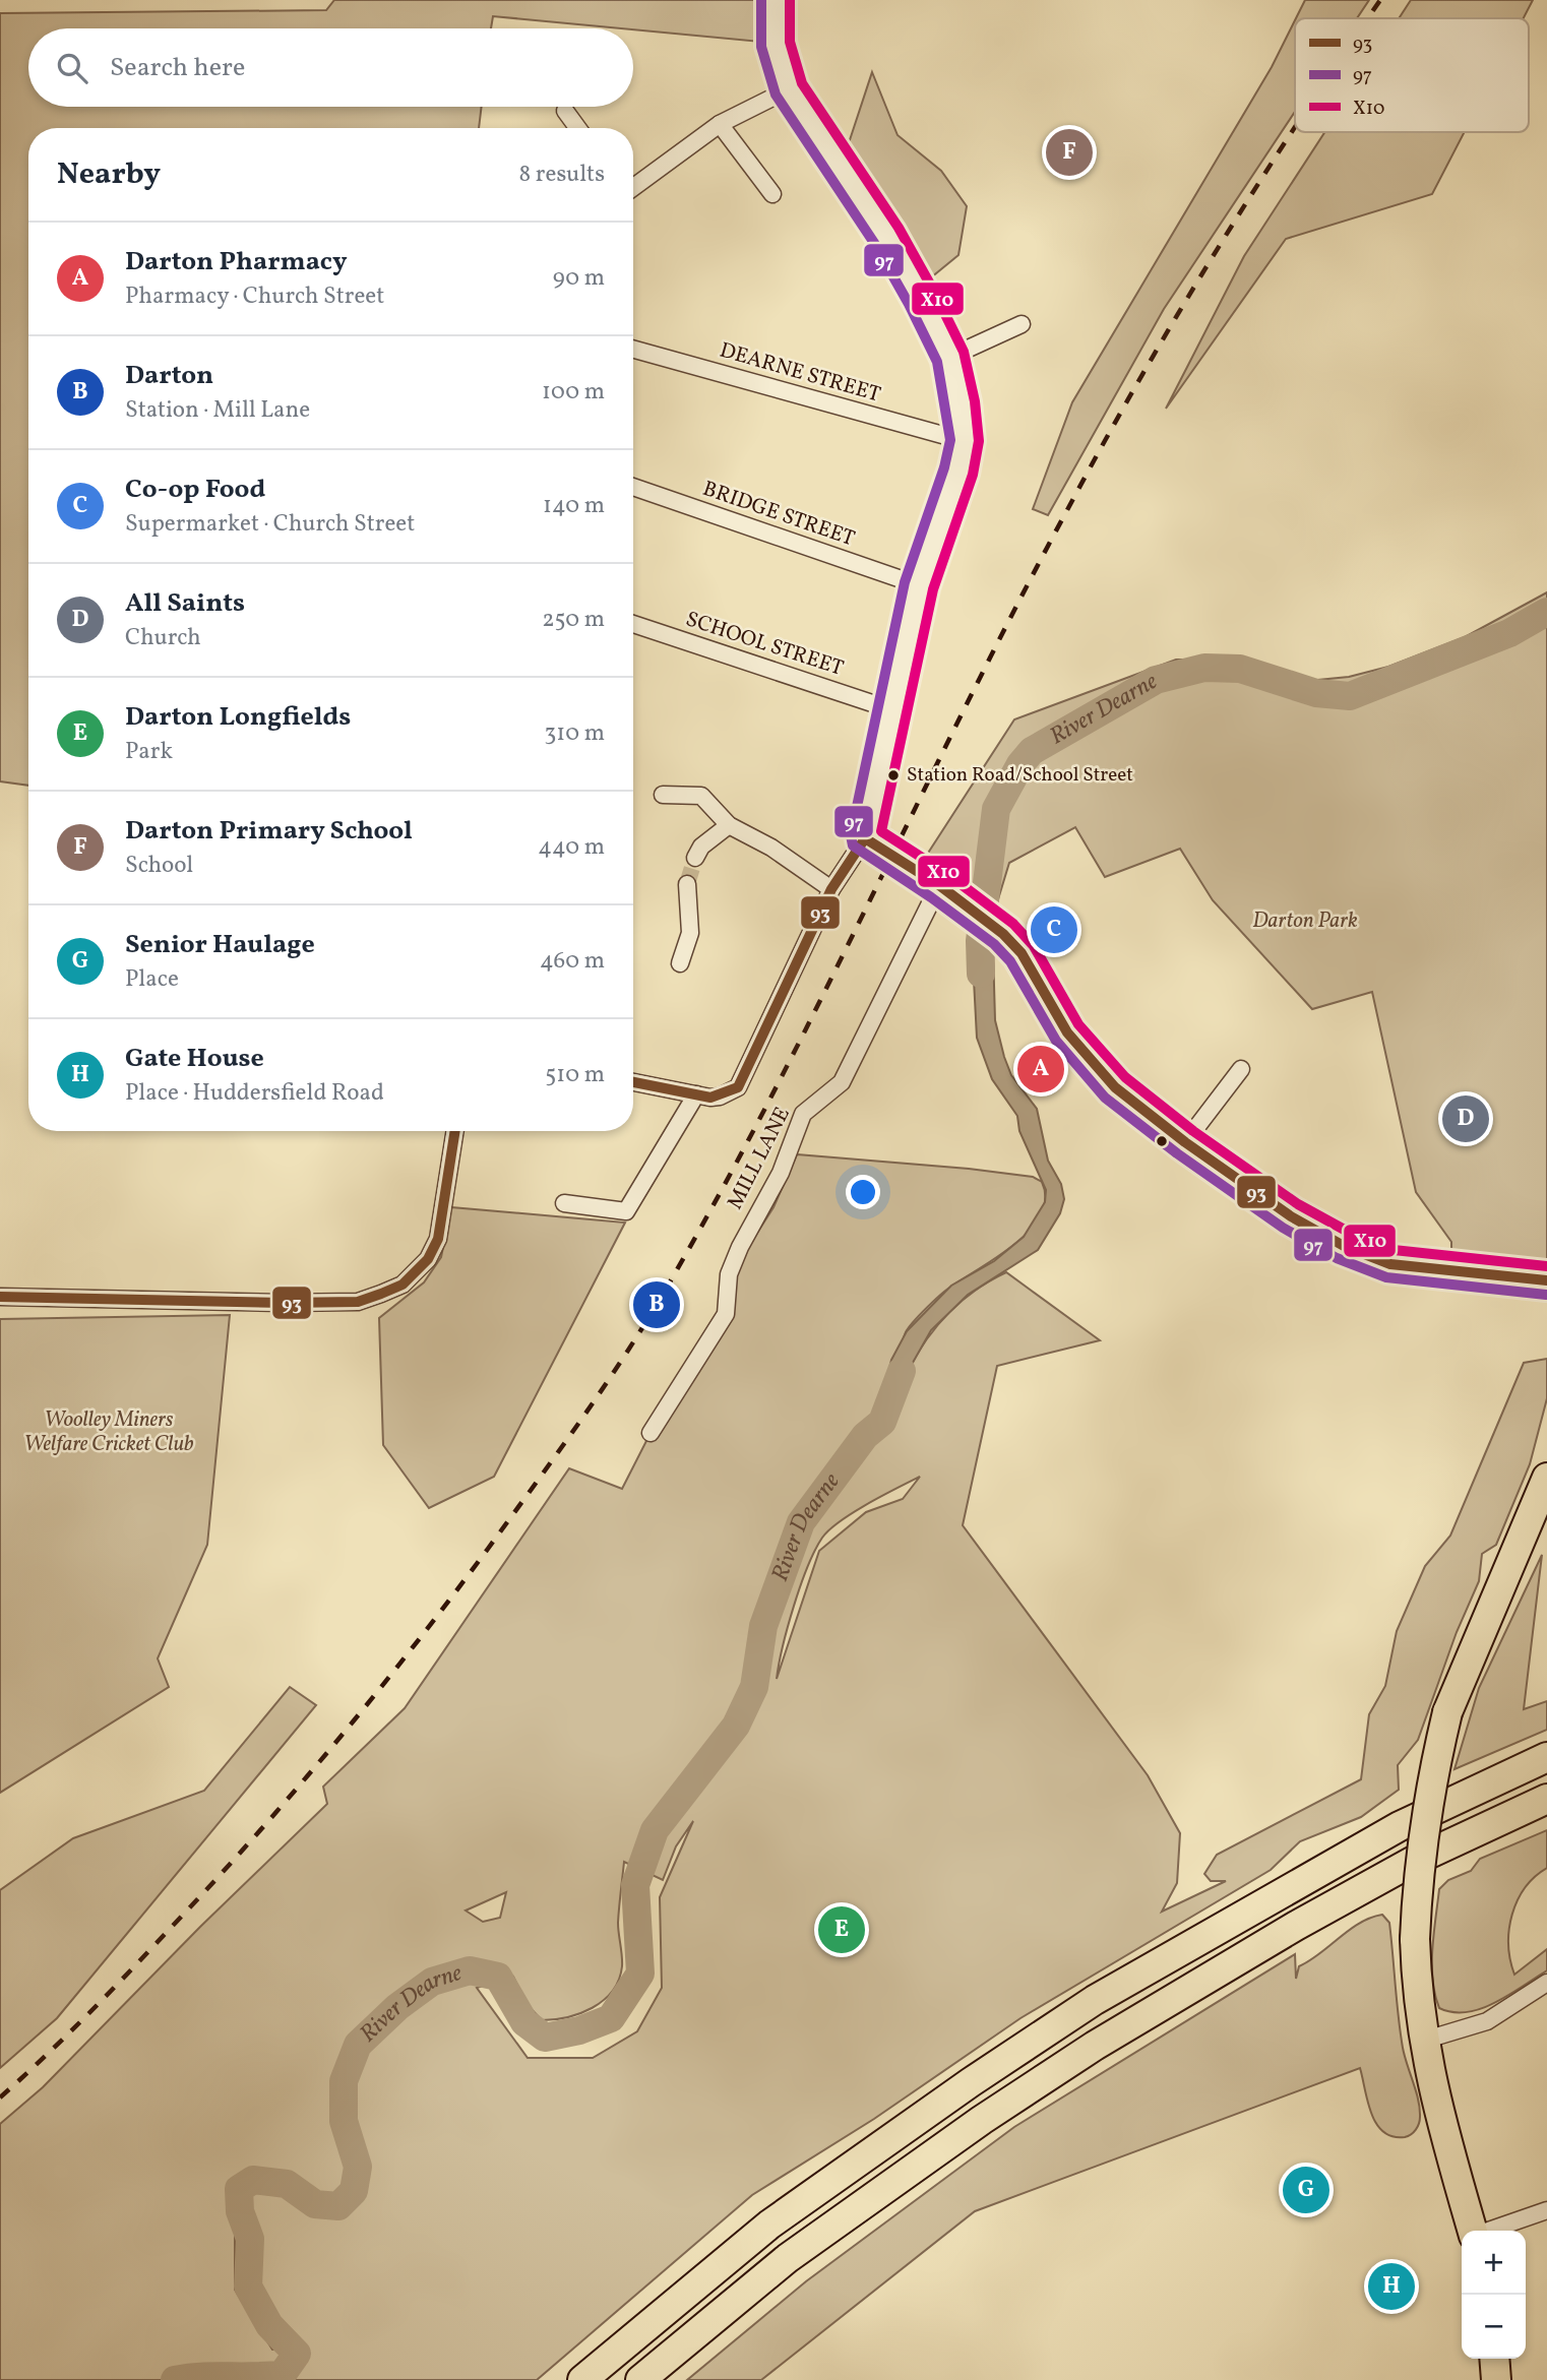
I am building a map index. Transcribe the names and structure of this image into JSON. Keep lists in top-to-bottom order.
{
  "streets": {
    "street": [
      "DEARNE STREET",
      "BRIDGE STREET",
      "SCHOOL STREET",
      "MILL LANE"
    ]
  },
  "water": ["River Dearne"],
  "parks": ["Darton Park", "Woolley Miners Welfare Cricket Club"],
  "places": ["Station Road/School Street"],
  "lines": ["transit line 97", "transit line X10", "transit line 93"],
  "legend": ["93", "97", "X10"],
  "page": {
    "search": "Search here",
    "pins": [
      "F",
      "C",
      "A",
      "D",
      "B",
      "E",
      "G",
      "H"
    ],
    "heading": ["Nearby", "8 results"],
    "list": [
      {
        "mark": "A",
        "name": "Darton Pharmacy",
        "note": "Pharmacy · Church Street",
        "value": "90 m"
      },
      {
        "mark": "B",
        "name": "Darton",
        "note": "Station · Mill Lane",
        "value": "100 m"
      },
      {
        "mark": "C",
        "name": "Co-op Food",
        "note": "Supermarket · Church Street",
        "value": "140 m"
      },
      {
        "mark": "D",
        "name": "All Saints",
        "note": "Church",
        "value": "250 m"
      },
      {
        "mark": "E",
        "name": "Darton Longfields",
        "note": "Park",
        "value": "310 m"
      },
      {
        "mark": "F",
        "name": "Darton Primary School",
        "note": "School",
        "value": "440 m"
      },
      {
        "mark": "G",
        "name": "Senior Haulage",
        "note": "Place",
        "value": "460 m"
      },
      {
        "mark": "H",
        "name": "Gate House",
        "note": "Place · Huddersfield Road",
        "value": "510 m"
      }
    ],
    "map_buttons": ["+", "−"]
  }
}
